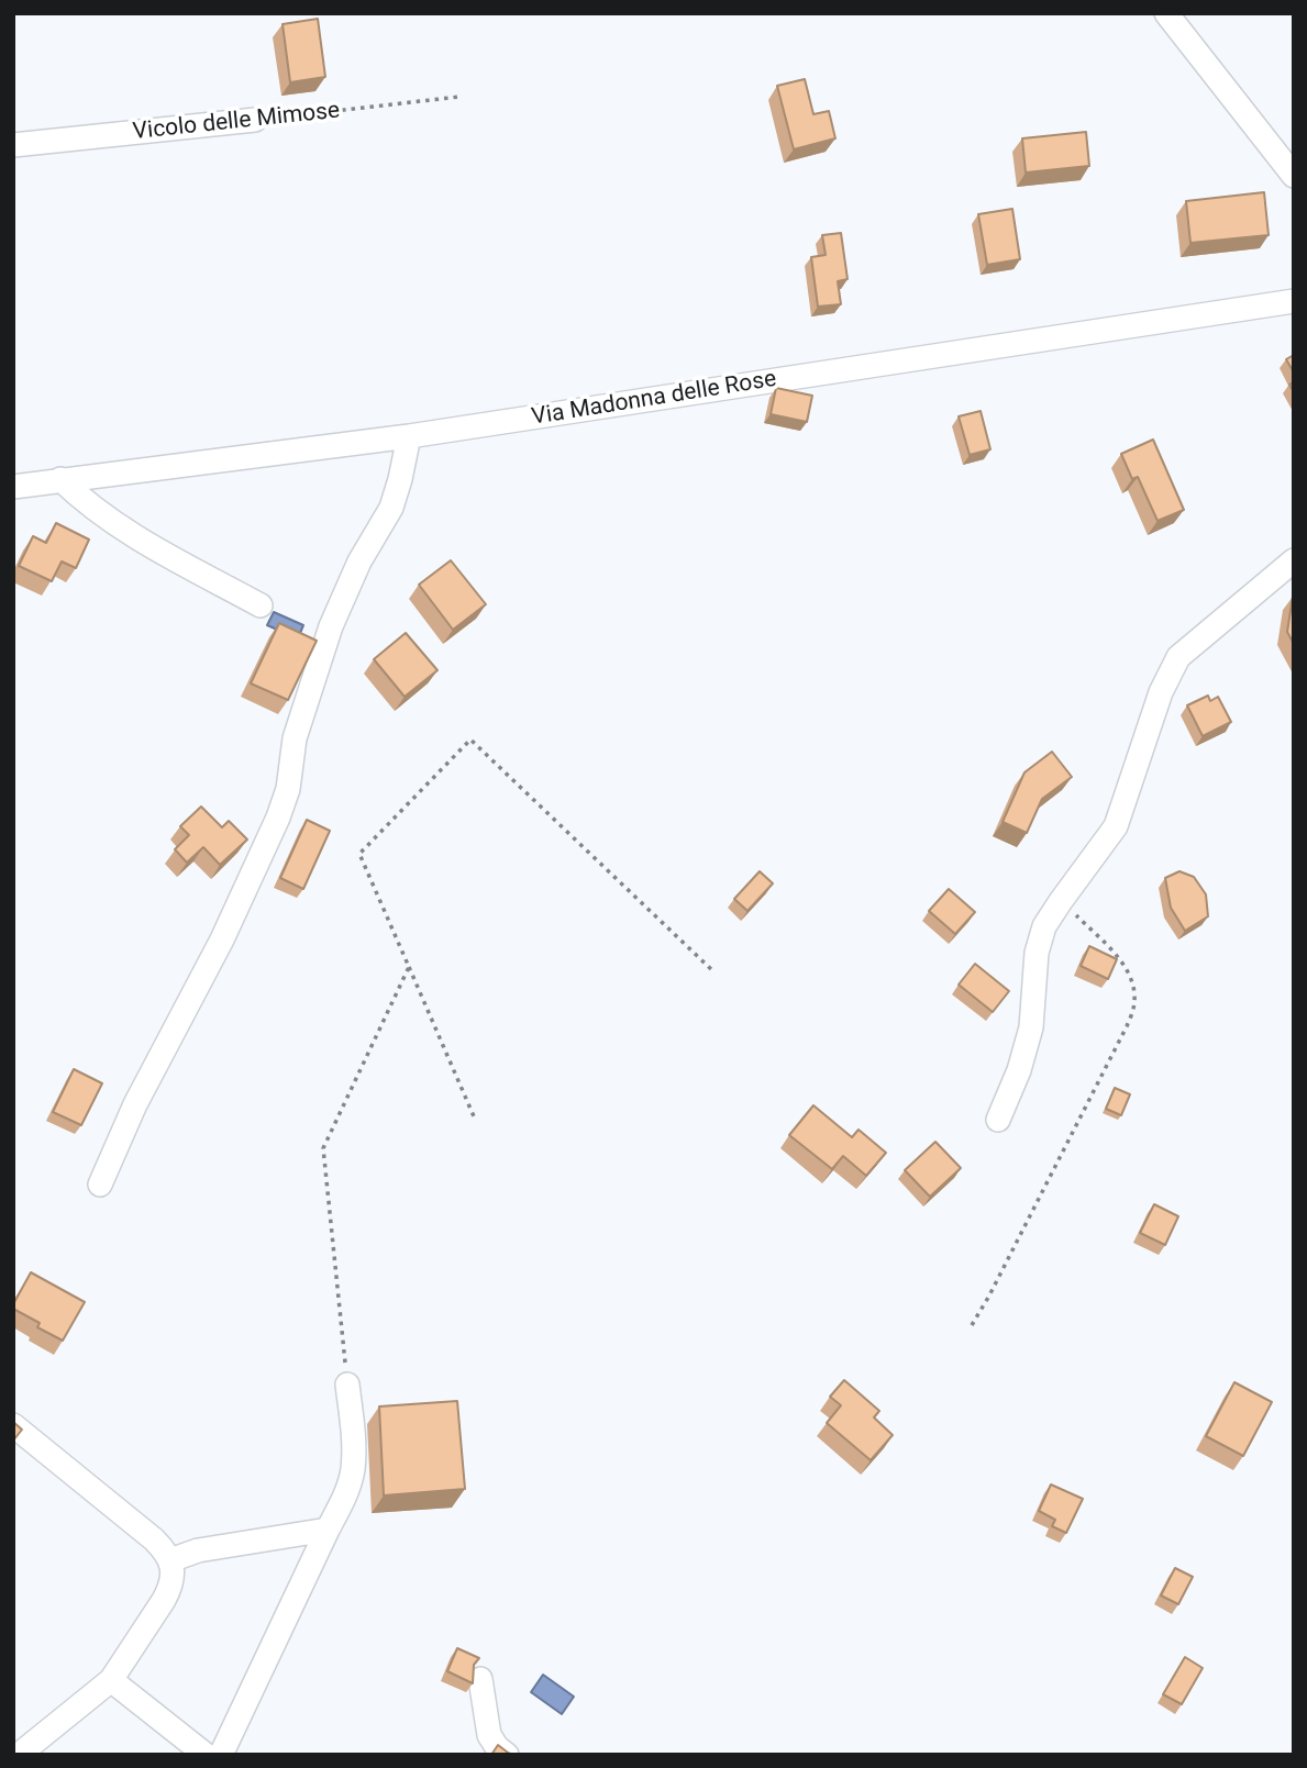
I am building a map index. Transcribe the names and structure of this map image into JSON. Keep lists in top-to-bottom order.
{
  "streets": {
    "street": ["Vicolo delle Mimose", "Via Madonna delle Rose"]
  }
}
